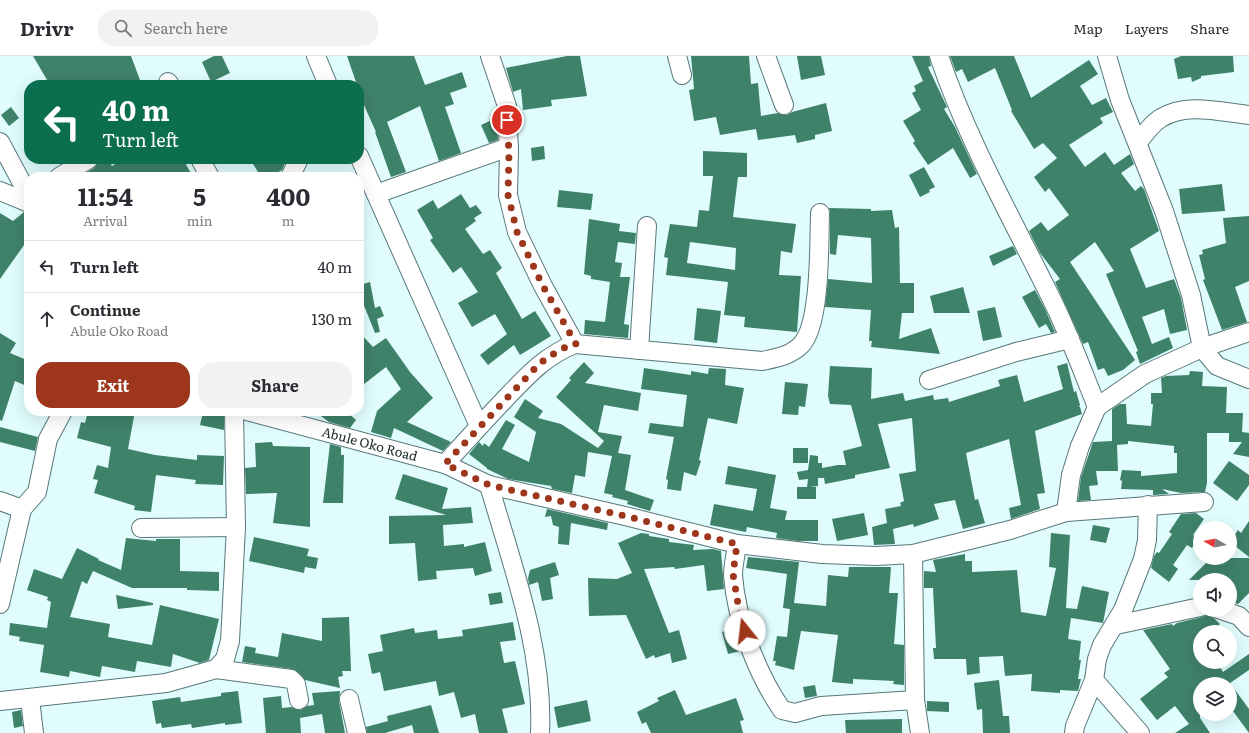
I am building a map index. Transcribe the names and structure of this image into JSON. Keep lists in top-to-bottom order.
{
  "streets": {
    "street": ["Abule Oko Road"]
  },
  "north": "left",
  "page": {
    "header": "Drivr",
    "search": "Search here",
    "nav": ["Map", "Layers", "Share"],
    "turn": ["40 m", "Turn left"],
    "eta": [
      "11:54",
      "Arrival",
      "5",
      "min",
      "400",
      "m"
    ],
    "list": [
      {
        "name": "Turn left",
        "value": "40 m"
      },
      {
        "name": "Continue",
        "note": "Abule Oko Road",
        "value": "130 m"
      }
    ],
    "buttons": ["Exit", "Share"]
  }
}
